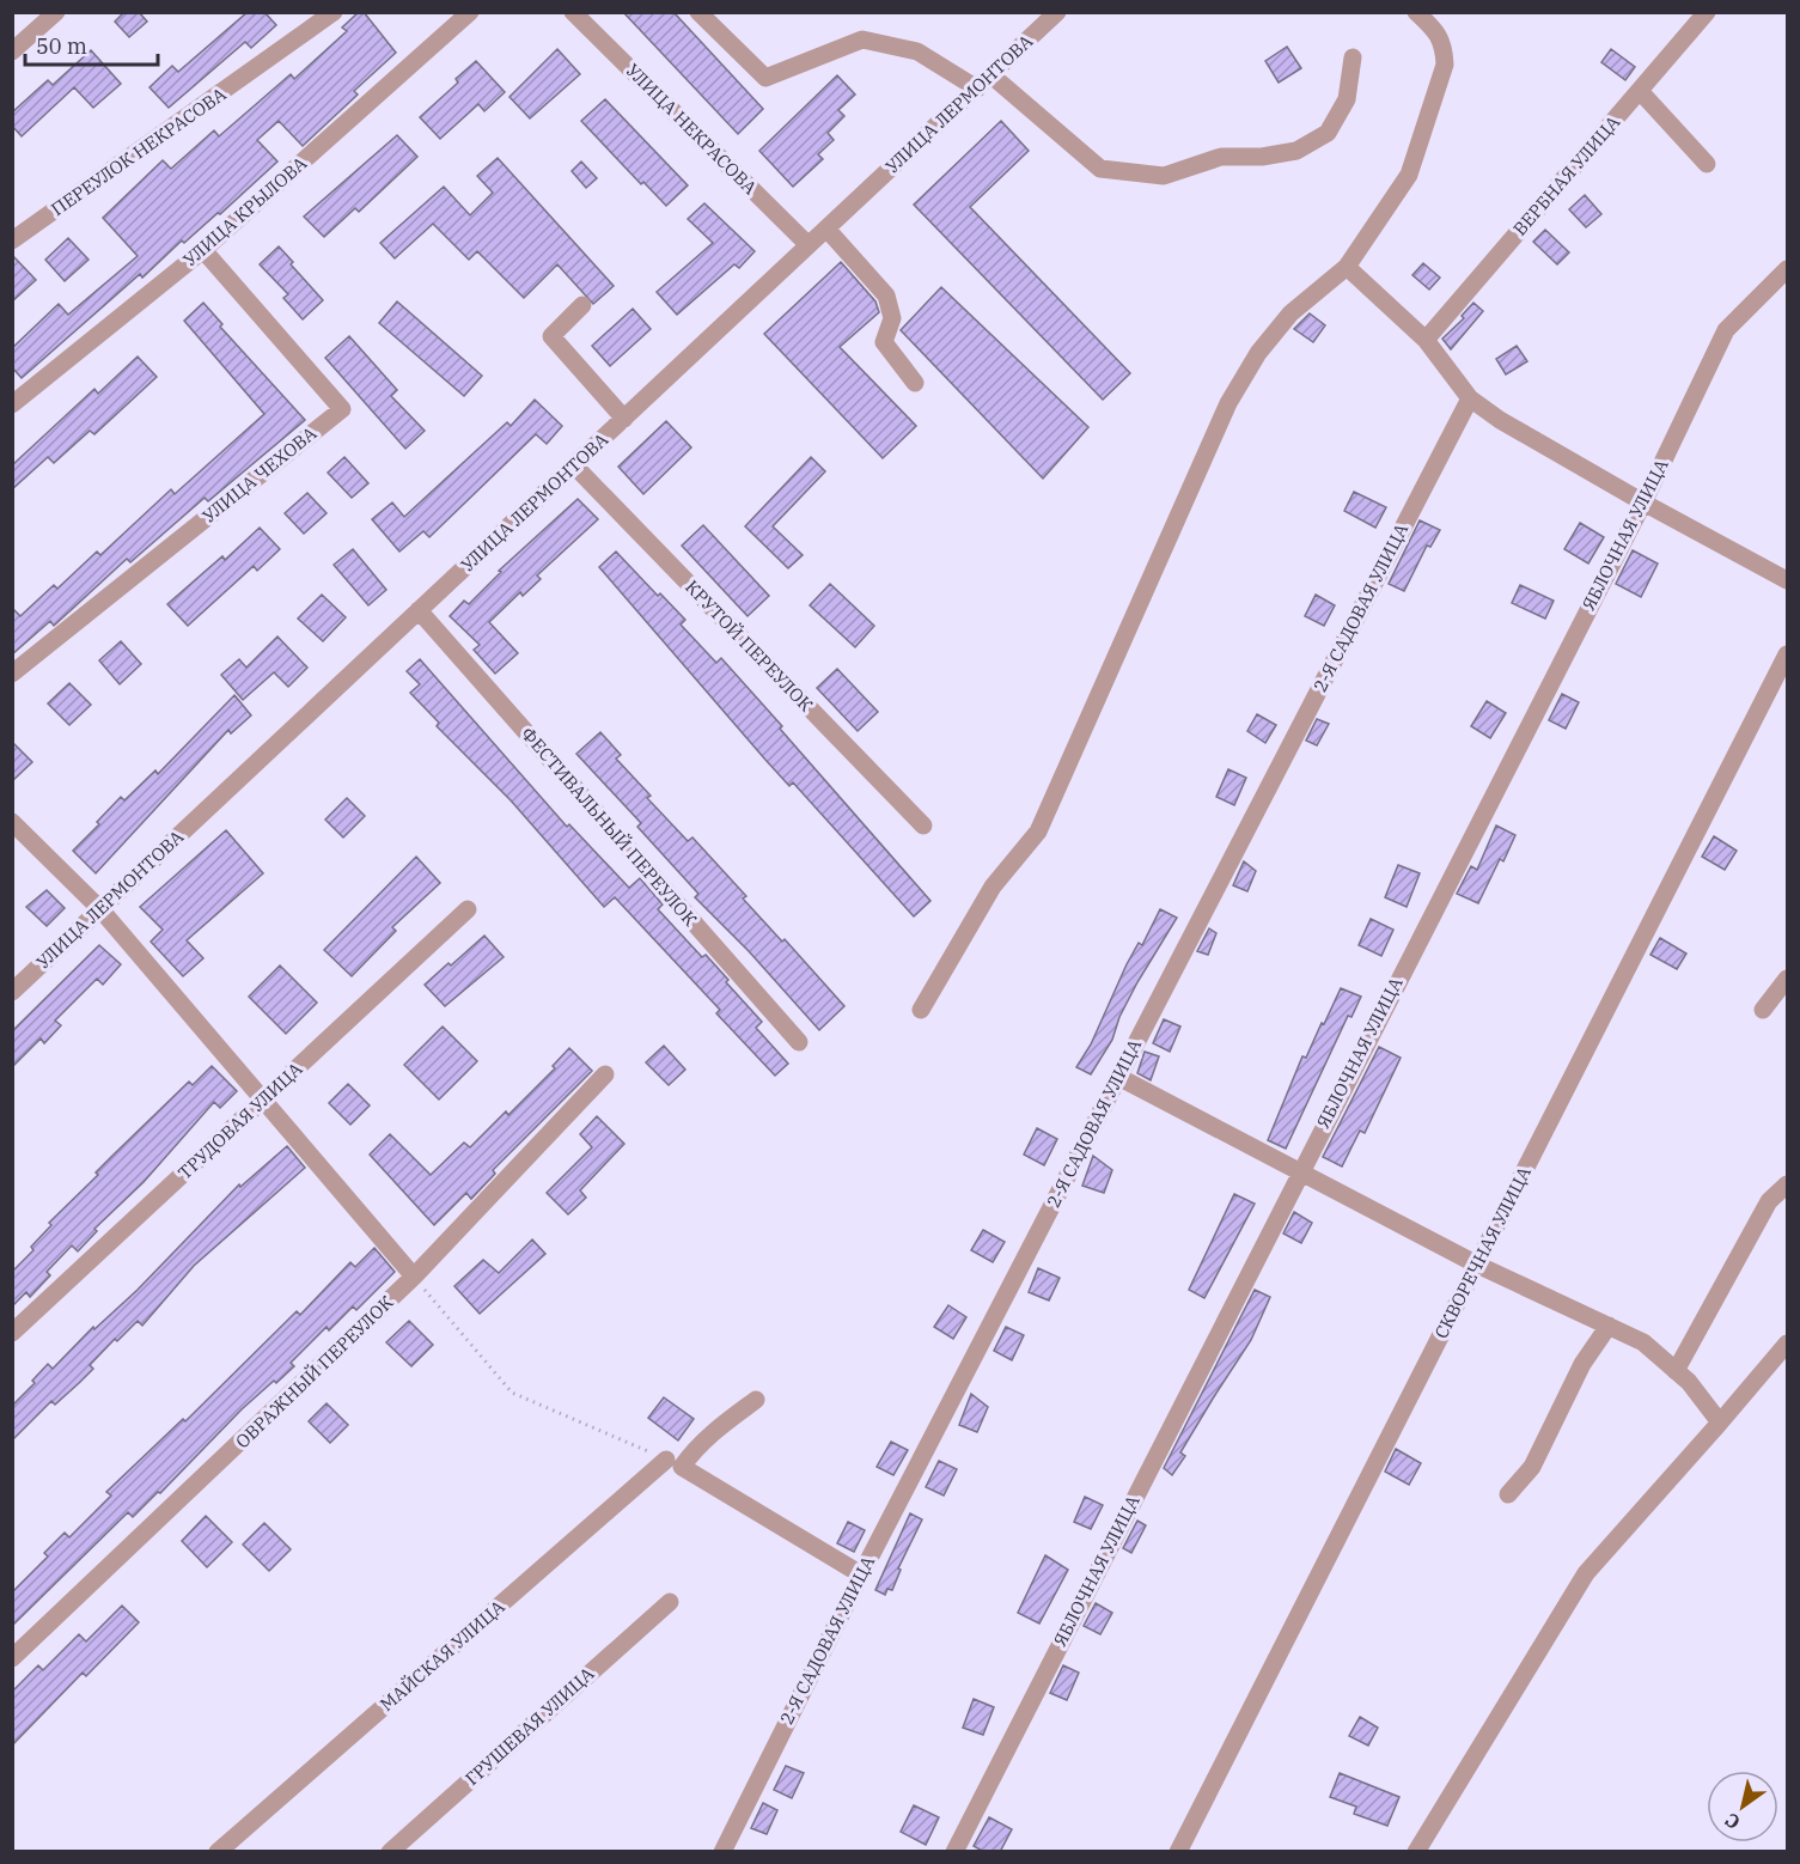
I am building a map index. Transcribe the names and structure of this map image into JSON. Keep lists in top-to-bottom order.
{
  "streets": {
    "street": [
      "УЛИЦА ЛЕРМОНТОВА",
      "УЛИЦА НЕКРАСОВА",
      "ПЕРЕУЛОК НЕКРАСОВА",
      "ВЕРБНАЯ УЛИЦА",
      "УЛИЦА КРЫЛОВА",
      "УЛИЦА ЧЕХОВА",
      "ЯБЛОЧНАЯ УЛИЦА",
      "2-Я САДОВАЯ УЛИЦА",
      "КРУТОЙ ПЕРЕУЛОК",
      "ФЕСТИВАЛЬНЫЙ ПЕРЕУЛОК",
      "ТРУДОВАЯ УЛИЦА",
      "СКВОРЕЧНАЯ УЛИЦА",
      "ОВРАЖНЫЙ ПЕРЕУЛОК",
      "МАЙСКАЯ УЛИЦА",
      "ГРУШЕВАЯ УЛИЦА"
    ]
  },
  "crossings": [
    ["УЛИЦА ЛЕРМОНТОВА", "УЛИЦА НЕКРАСОВА"],
    ["УЛИЦА ЛЕРМОНТОВА", "КРУТОЙ ПЕРЕУЛОК"],
    ["УЛИЦА ЛЕРМОНТОВА", "ФЕСТИВАЛЬНЫЙ ПЕРЕУЛОК"],
    ["УЛИЦА КРЫЛОВА", "УЛИЦА ЧЕХОВА"]
  ],
  "scale_bar": "50 m",
  "north": "bottom left"
}
